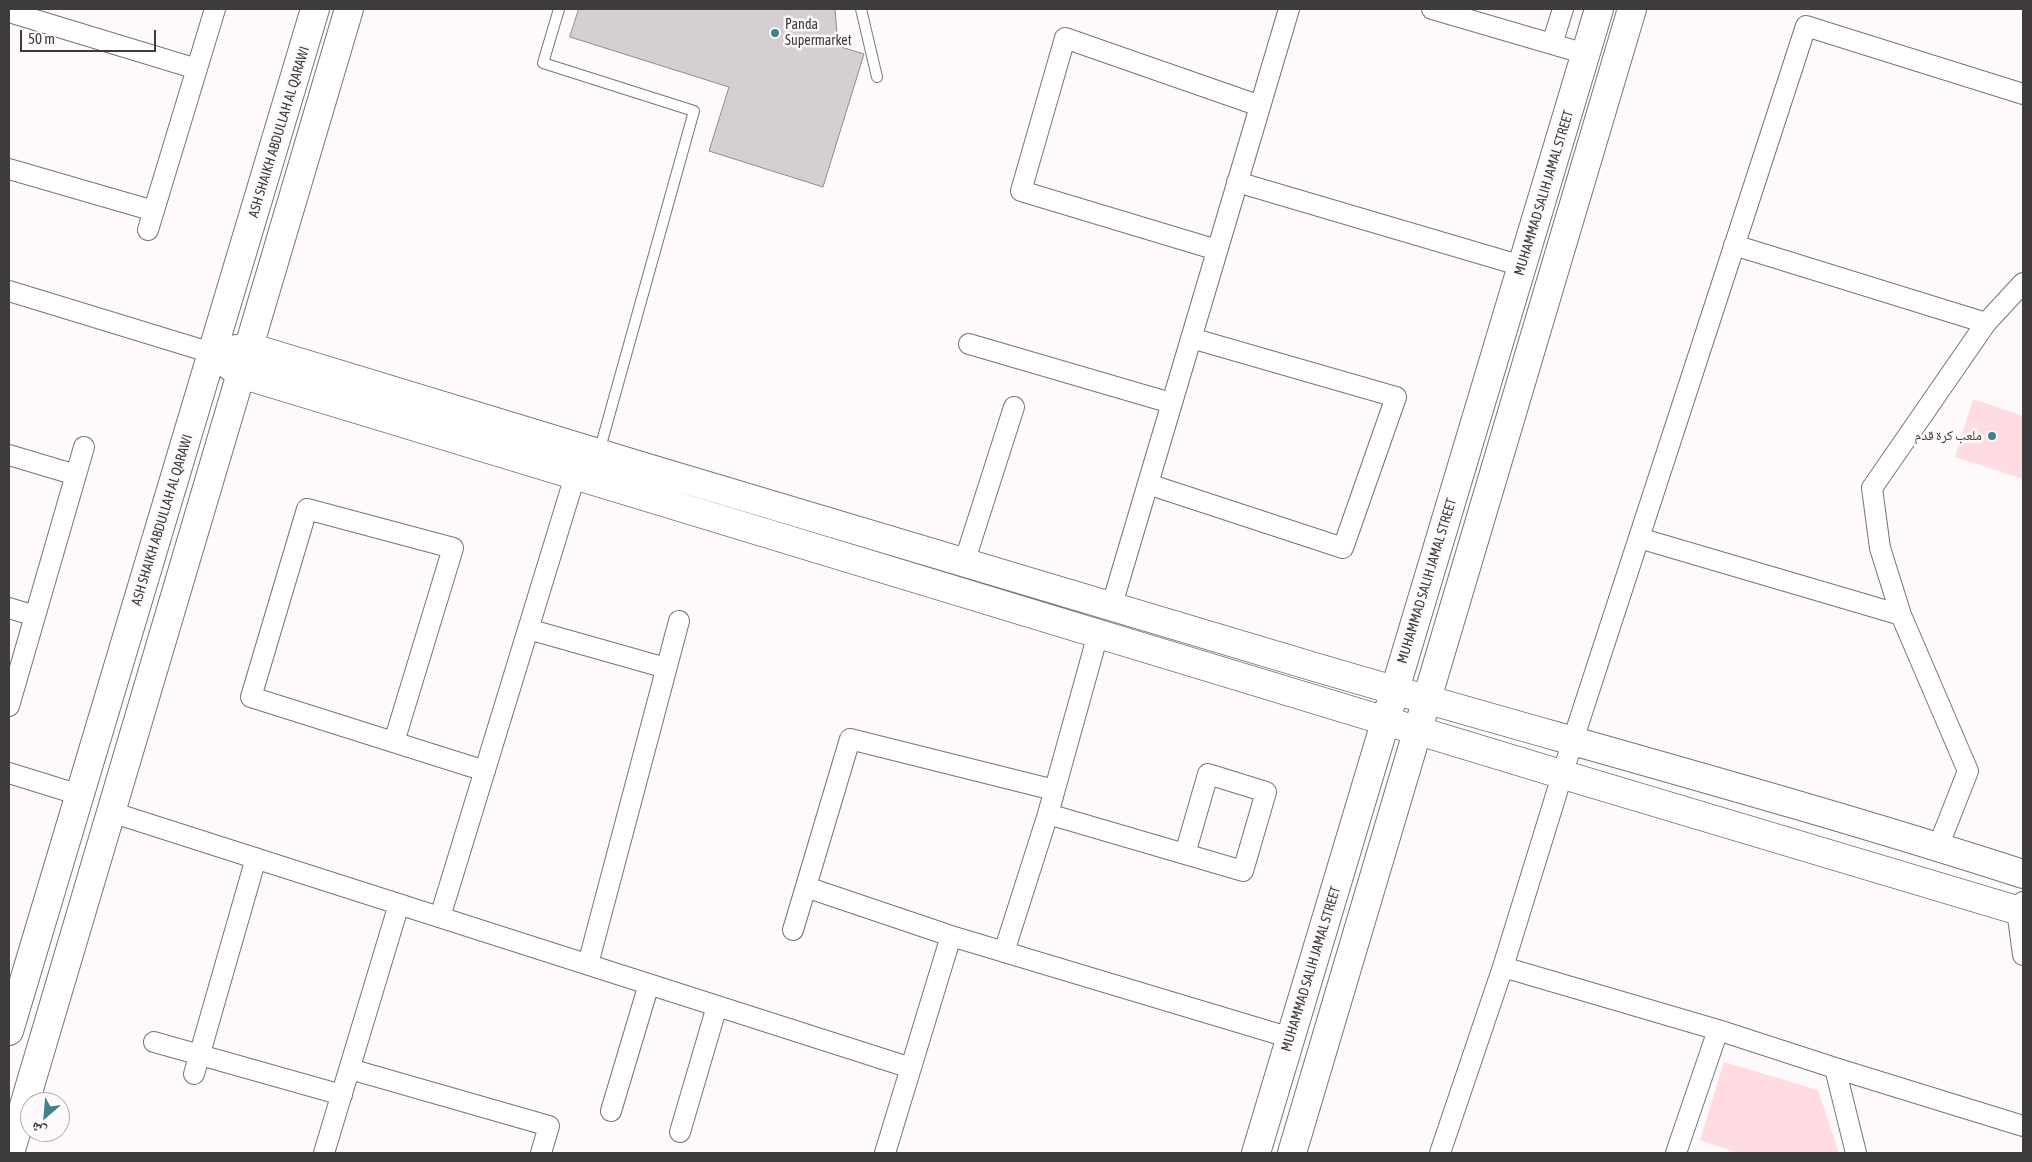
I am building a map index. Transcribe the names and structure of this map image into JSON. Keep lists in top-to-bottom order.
{
  "streets": {
    "street": ["ASH SHAIKH ABDULLAH AL QARAWI", "MUHAMMAD SALIH JAMAL STREET"]
  },
  "places": ["Panda Supermarket", "ملعب كرة قدم"],
  "scale_bar": "50 m",
  "north": "bottom left"
}
